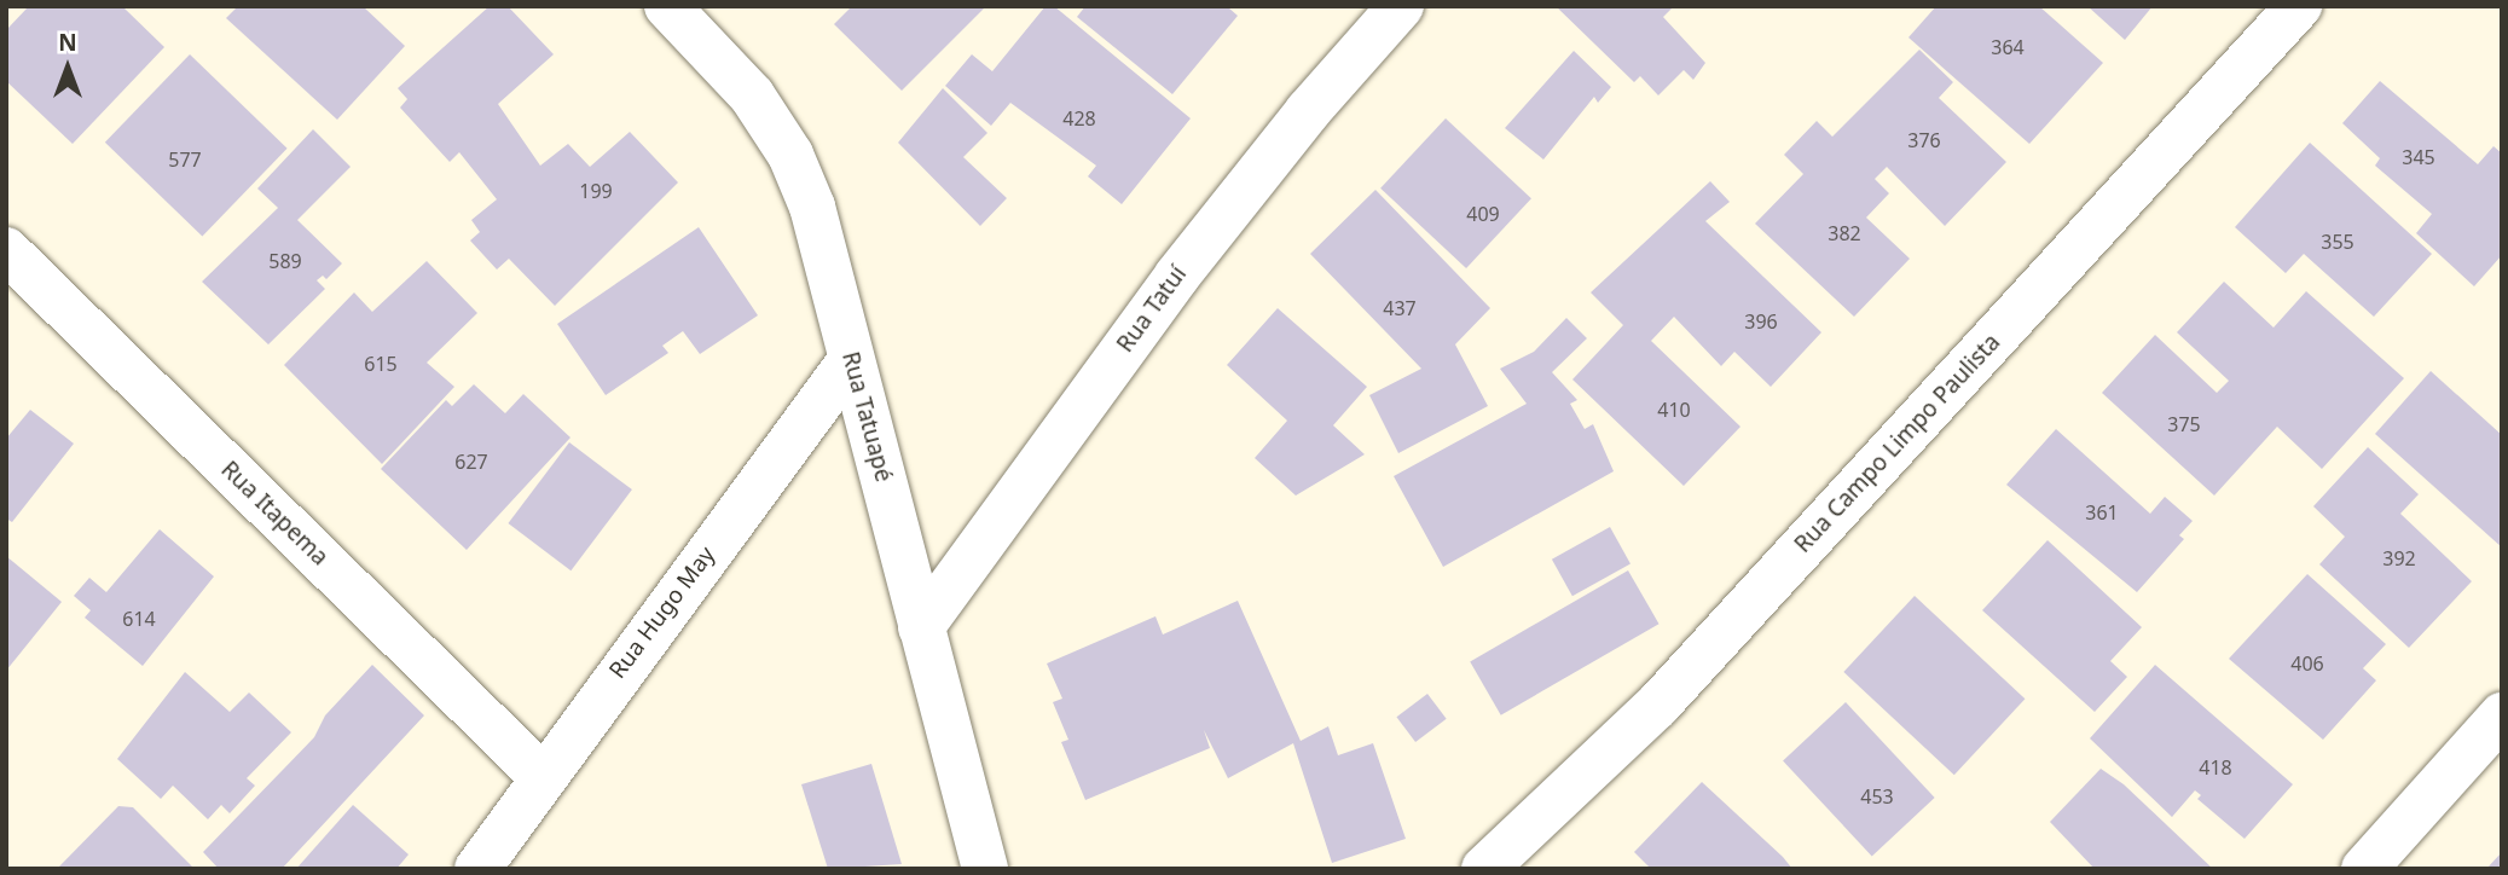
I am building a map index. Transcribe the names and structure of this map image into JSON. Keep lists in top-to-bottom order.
{
  "streets": {
    "street": [
      "Rua Tatuí",
      "Rua Tatuapé",
      "Rua Campo Limpo Paulista",
      "Rua Itapema",
      "Rua Hugo May"
    ]
  },
  "crossings": [
    ["Rua Tatuí", "Rua Tatuapé"],
    ["Rua Tatuapé", "Rua Hugo May"],
    ["Rua Itapema", "Rua Hugo May"]
  ],
  "house_numbers": [
    "364",
    "428",
    "376",
    "345",
    "577",
    "199",
    "409",
    "382",
    "355",
    "589",
    "437",
    "396",
    "615",
    "410",
    "375",
    "627",
    "361",
    "392",
    "614",
    "406",
    "418",
    "453"
  ],
  "north": "top"
}
